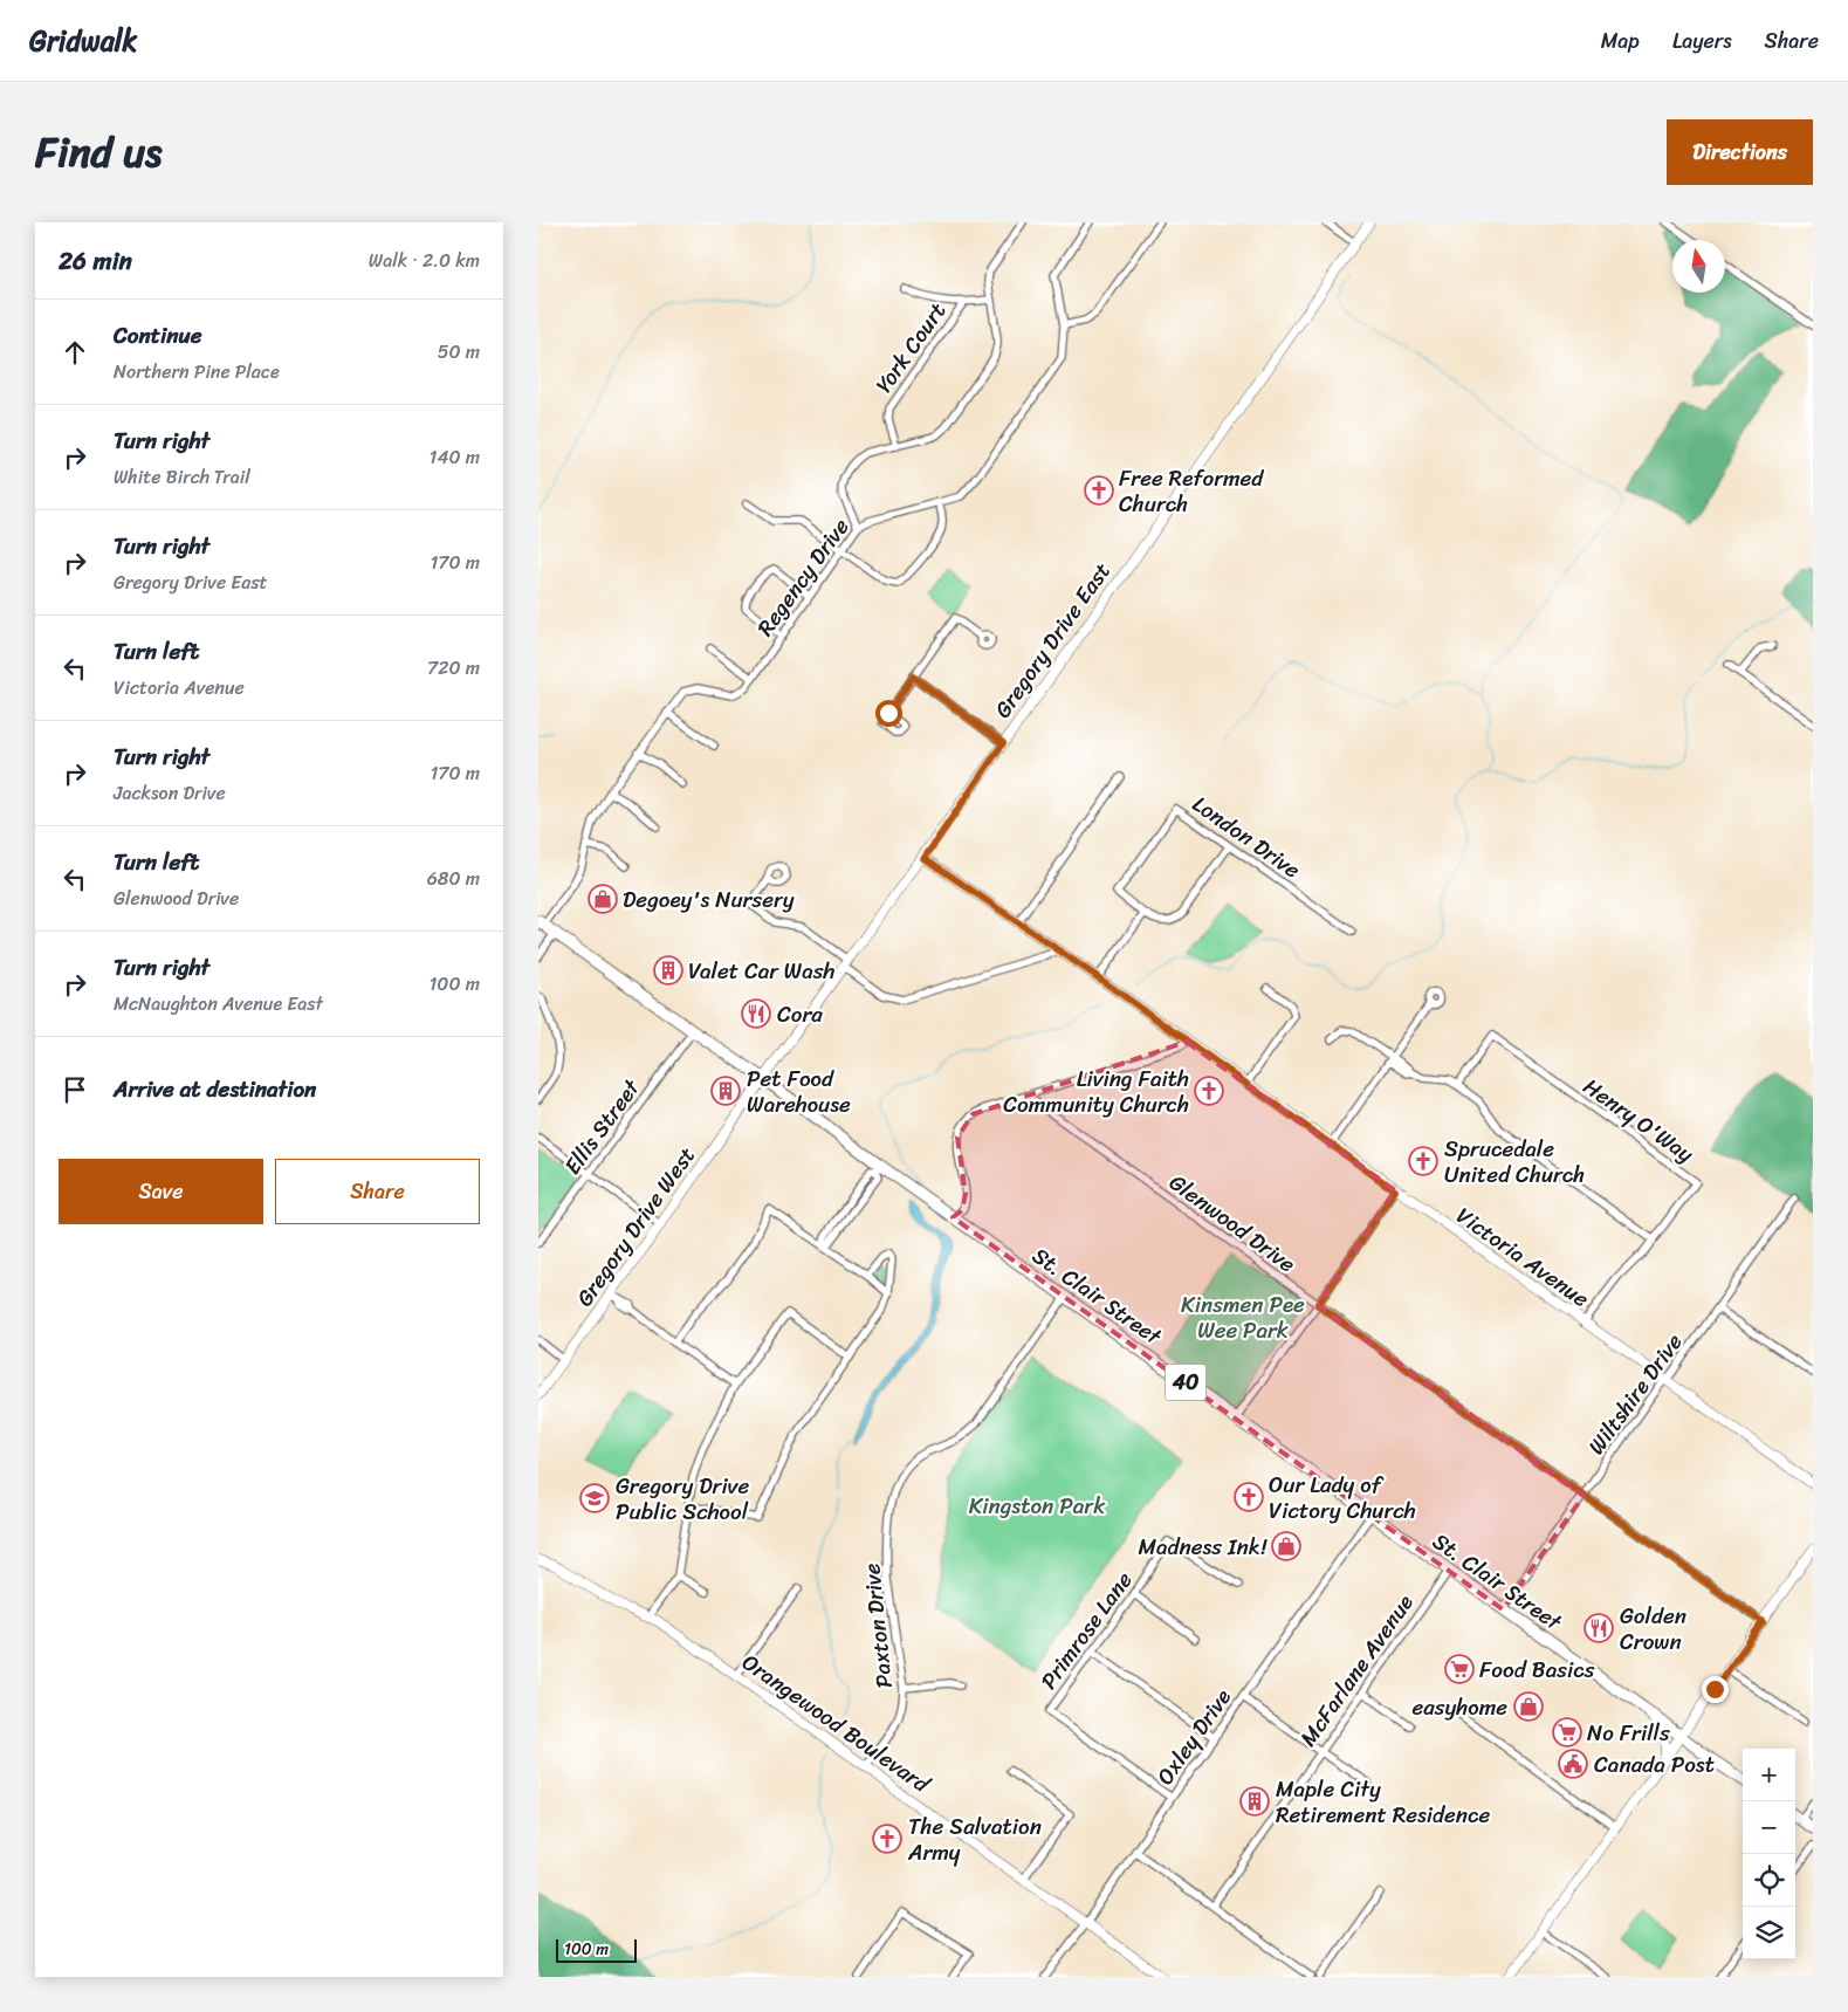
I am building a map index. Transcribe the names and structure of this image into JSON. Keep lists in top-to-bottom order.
{
  "streets": {
    "main road": ["St. Clair Street", "40"],
    "street": [
      "York Court",
      "Regency Drive",
      "Gregory Drive East",
      "London Drive",
      "Henry O'Way",
      "Ellis Street",
      "Glenwood Drive",
      "Gregory Drive West",
      "Victoria Avenue",
      "Wiltshire Drive",
      "Paxton Drive",
      "Primrose Lane",
      "McFarlane Avenue",
      "Orangewood Boulevard",
      "Oxley Drive"
    ]
  },
  "crossings": [
    ["Regency Drive", "St. Clair Street"],
    ["Gregory Drive East", "Gregory Drive West"],
    ["Gregory Drive East", "Victoria Avenue"],
    ["Gregory Drive East", "St. Clair Street"],
    ["Henry O'Way", "Victoria Avenue"],
    ["Ellis Street", "St. Clair Street"],
    ["Glenwood Drive", "Wiltshire Drive"],
    ["Gregory Drive West", "St. Clair Street"],
    ["Victoria Avenue", "Wiltshire Drive"],
    ["St. Clair Street", "Wiltshire Drive"],
    ["St. Clair Street", "Paxton Drive"],
    ["St. Clair Street", "McFarlane Avenue"],
    ["St. Clair Street", "Oxley Drive"],
    ["Paxton Drive", "Orangewood Boulevard"],
    ["Primrose Lane", "Oxley Drive"],
    ["Orangewood Boulevard", "Oxley Drive"]
  ],
  "parks": ["Kinsmen Pee Wee Park", "Kingston Park"],
  "places": {
    "church": [
      "Free Reformed Church",
      "Living Faith Community Church",
      "Sprucedale United Church",
      "Our Lady of Victory Church",
      "The Salvation Army"
    ],
    "shop": ["Degoey's Nursery", "Madness Ink!", "easyhome"],
    "building": ["Valet Car Wash", "Pet Food Warehouse", "Maple City Retirement Residence"],
    "restaurant": ["Cora", "Golden Crown"],
    "school or university": ["Gregory Drive Public School"],
    "supermarket": ["Food Basics", "No Frills"],
    "public building": ["Canada Post"]
  },
  "scale_bar": "100 m",
  "north": "top",
  "page": {
    "header": "Gridwalk",
    "nav": ["Map", "Layers", "Share"],
    "title": "Find us",
    "buttons": [
      "Directions",
      ["Save", "Share"]
    ],
    "heading": ["26 min", "Walk · 2.0 km"],
    "list": [
      ["Continue", "Northern Pine Place", "50 m"],
      ["Turn right", "White Birch Trail", "140 m"],
      ["Turn right", "Gregory Drive East", "170 m"],
      ["Turn left", "Victoria Avenue", "720 m"],
      ["Turn right", "Jackson Drive", "170 m"],
      ["Turn left", "Glenwood Drive", "680 m"],
      ["Turn right", "McNaughton Avenue East", "100 m"],
      "Arrive at destination"
    ],
    "map_buttons": ["+", "−"],
    "scale": "100 m"
  }
}
